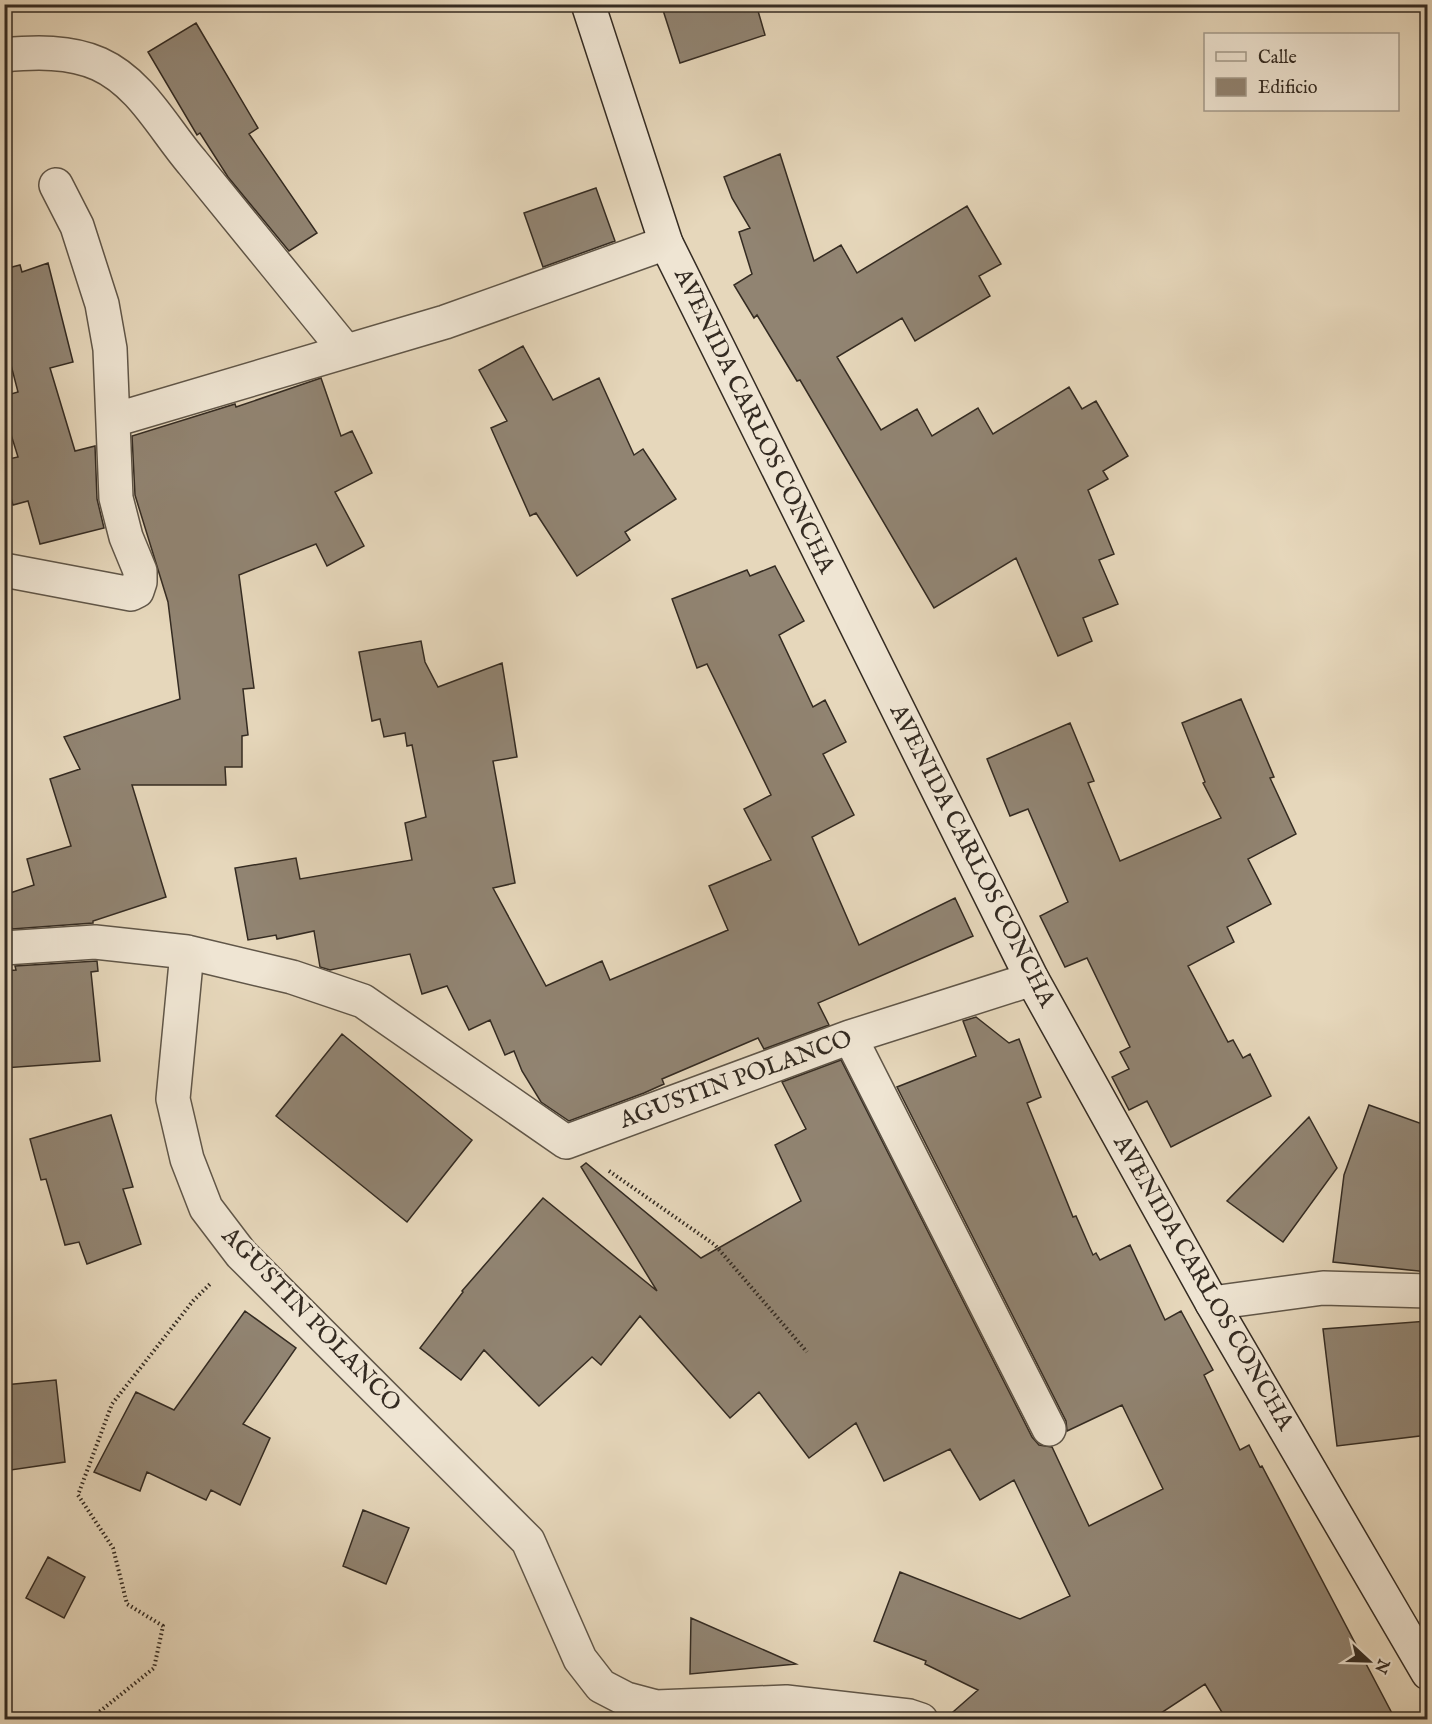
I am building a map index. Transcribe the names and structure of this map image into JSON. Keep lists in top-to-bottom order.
{
  "streets": {
    "street": ["AVENIDA CARLOS CONCHA", "AGUSTIN POLANCO"]
  },
  "crossings": [
    ["AVENIDA CARLOS CONCHA", "AGUSTIN POLANCO"]
  ],
  "legend": ["Calle", "Edificio"],
  "north": "right"
}
